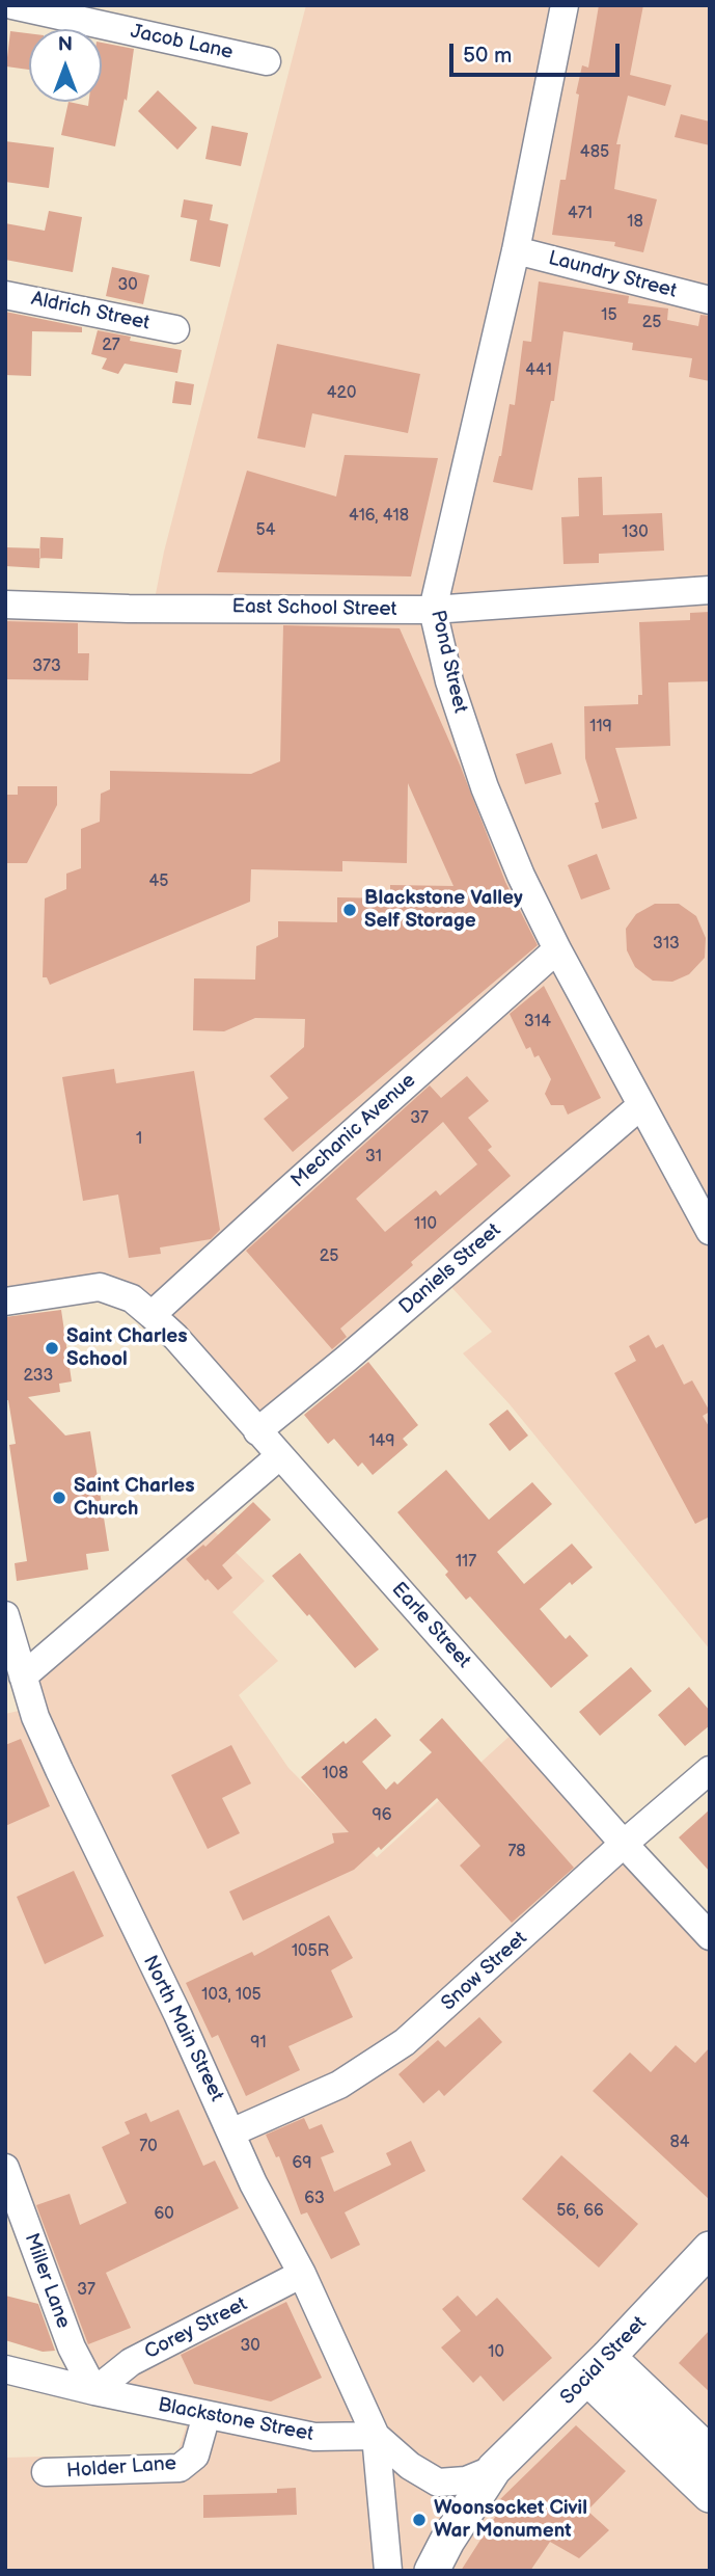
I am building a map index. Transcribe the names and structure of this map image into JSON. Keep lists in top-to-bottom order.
{
  "streets": {
    "main road": ["Social Street"],
    "street": [
      "Jacob Lane",
      "Laundry Street",
      "Aldrich Street",
      "East School Street",
      "Pond Street",
      "Mechanic Avenue",
      "Daniels Street",
      "Earle Street",
      "Snow Street",
      "North Main Street",
      "Miller Lane",
      "Corey Street",
      "Blackstone Street",
      "Holder Lane"
    ]
  },
  "crossings": [
    ["Laundry Street", "Pond Street"],
    ["East School Street", "Pond Street"],
    ["Pond Street", "Mechanic Avenue"],
    ["Pond Street", "Daniels Street"],
    ["Mechanic Avenue", "Earle Street"],
    ["Daniels Street", "Earle Street"],
    ["Earle Street", "Snow Street"],
    ["Snow Street", "North Main Street"],
    ["North Main Street", "Corey Street"],
    ["North Main Street", "Blackstone Street"],
    ["Miller Lane", "Corey Street"],
    ["Miller Lane", "Blackstone Street"],
    ["Corey Street", "Blackstone Street"],
    ["Blackstone Street", "Holder Lane"]
  ],
  "places": [
    "Blackstone Valley Self Storage",
    "Saint Charles School",
    "Saint Charles Church",
    "Woonsocket Civil War Monument"
  ],
  "house_numbers": [
    "485",
    "471",
    "18",
    "30",
    "15",
    "25",
    "27",
    "441",
    "420",
    "416, 418",
    "54",
    "130",
    "373",
    "119",
    "45",
    "313",
    "314",
    "37",
    "1",
    "31",
    "110",
    "25",
    "233",
    "149",
    "117",
    "108",
    "96",
    "78",
    "105R",
    "103, 105",
    "91",
    "84",
    "70",
    "69",
    "63",
    "56, 66",
    "60",
    "37",
    "30",
    "10"
  ],
  "scale_bar": "50 m",
  "north": "top"
}
